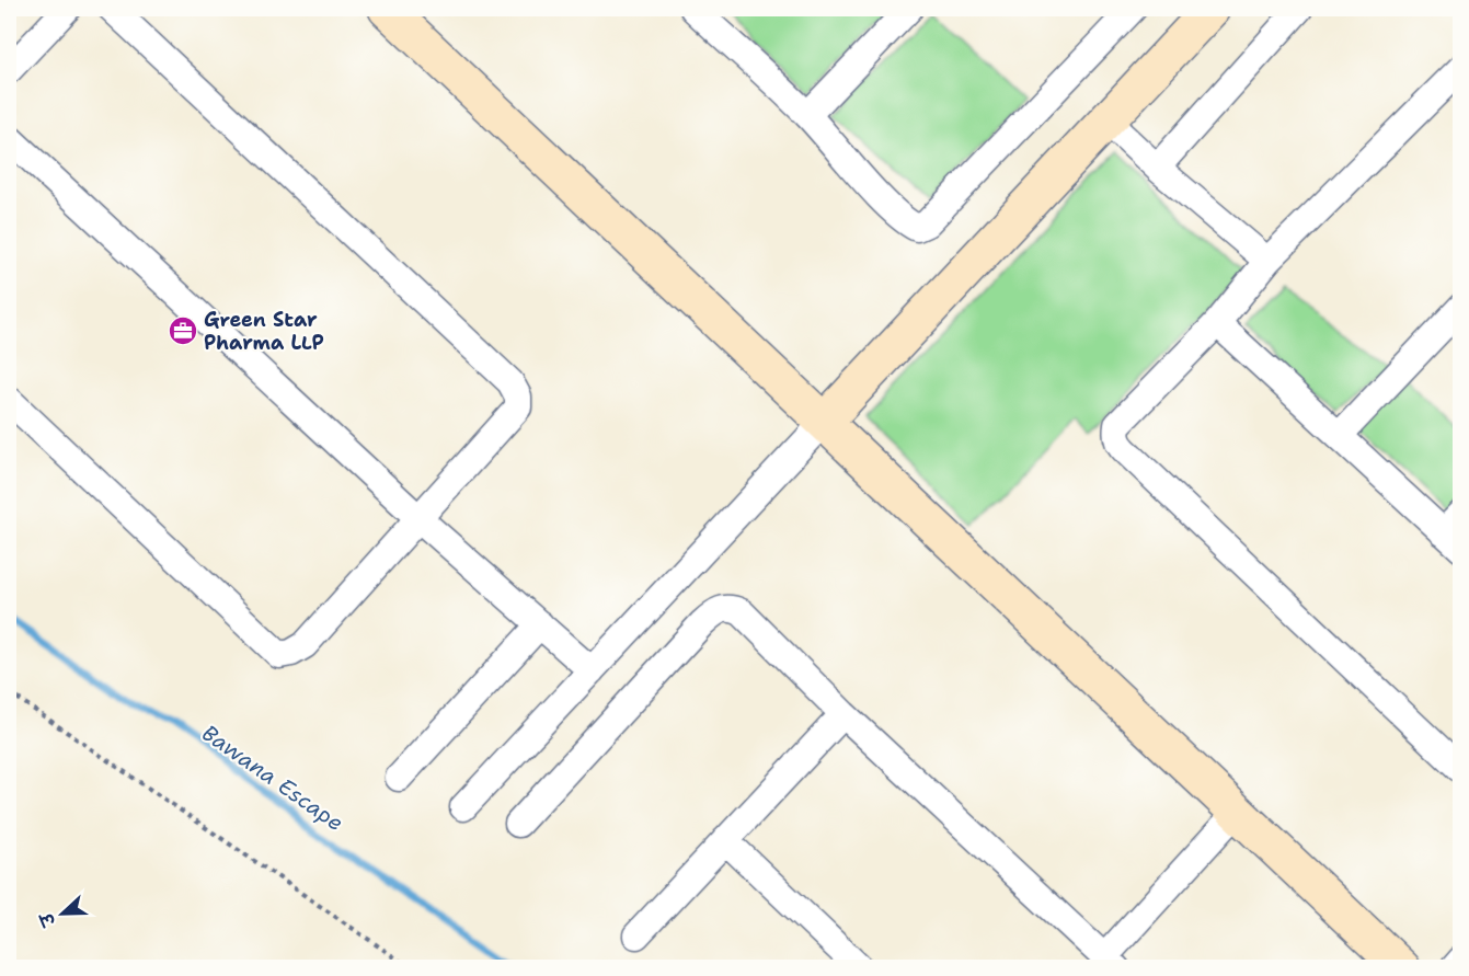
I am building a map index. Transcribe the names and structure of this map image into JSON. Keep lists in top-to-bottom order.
{
  "water": ["Bawana Escape"],
  "places": {
    "office": ["Green Star Pharma LLP"]
  },
  "north": "left"
}
